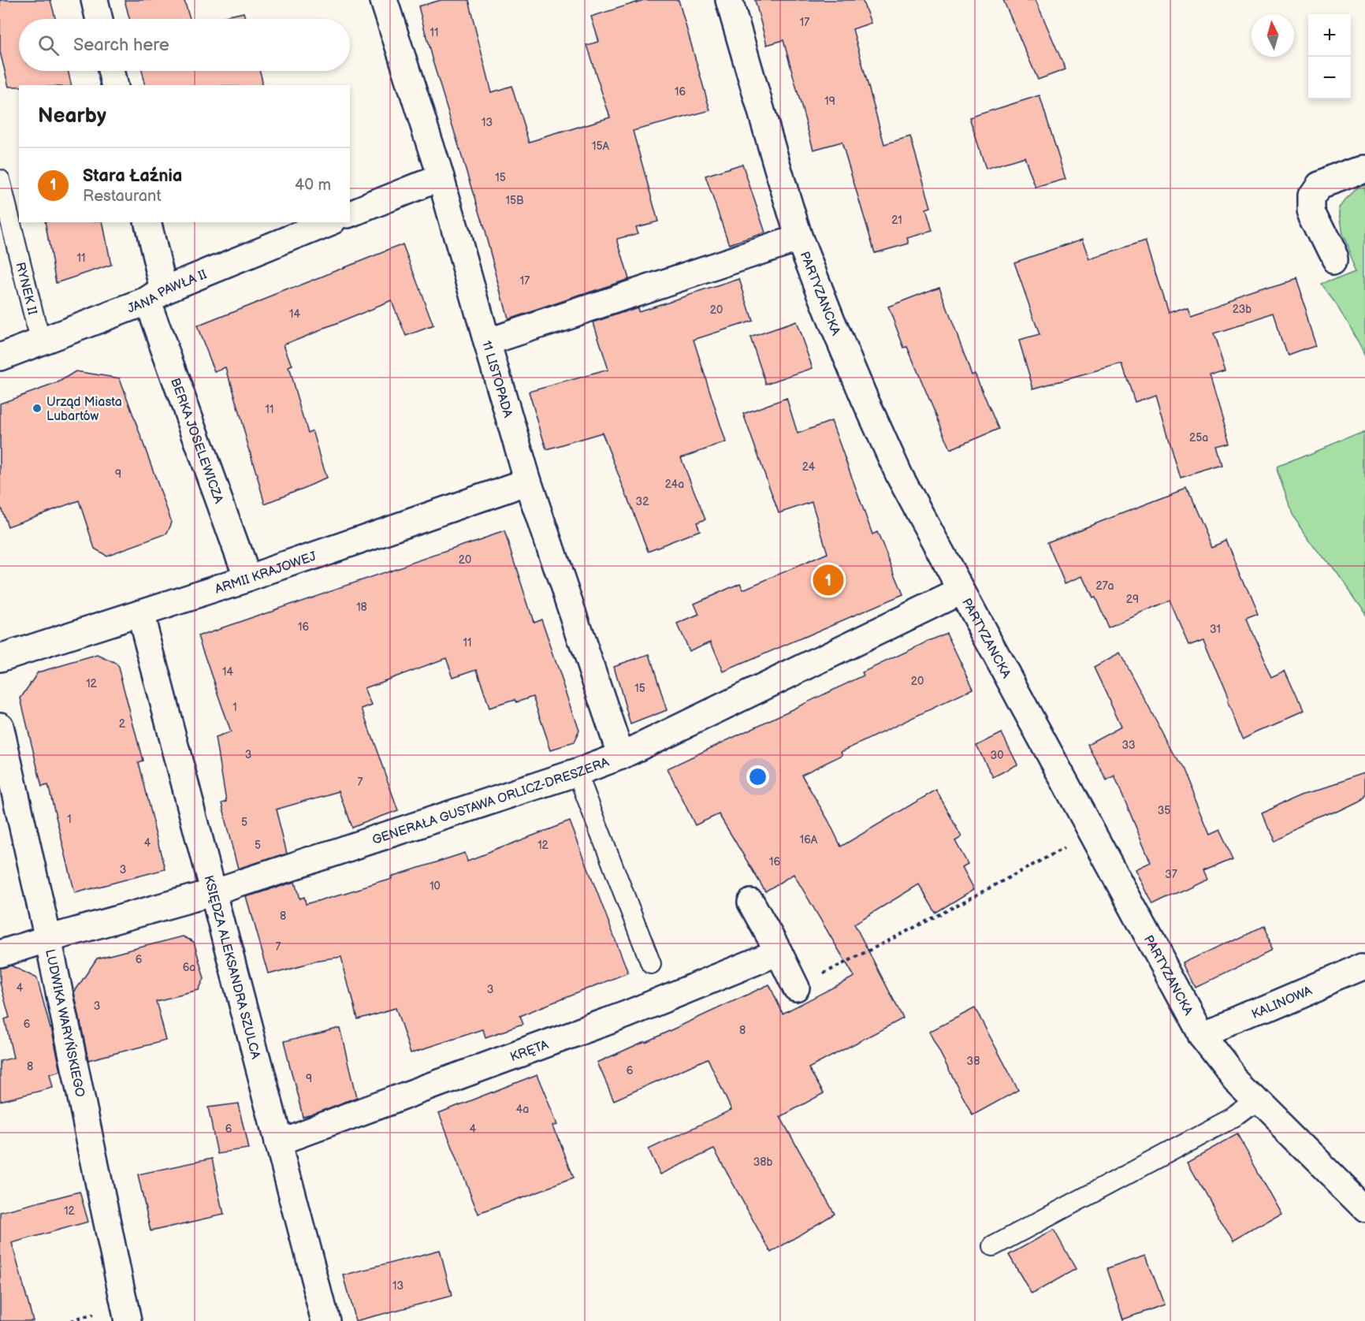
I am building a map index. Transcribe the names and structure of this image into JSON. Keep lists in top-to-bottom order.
{
  "streets": {
    "street": [
      "JANA PAWŁA II",
      "PARTYZANCKA",
      "11 LISTOPADA",
      "BERKA JOSELEWICZA",
      "ARMII KRAJOWEJ",
      "GENERAŁA GUSTAWA ORLICZ-DRESZERA",
      "KSIĘDZA ALEKSANDRA SZULCA",
      "KALINOWA",
      "LUDWIKA WARYŃSKIEGO",
      "KRĘTA"
    ],
    "lane": ["RYNEK II"]
  },
  "crossings": [
    ["RYNEK II", "JANA PAWŁA II"],
    ["JANA PAWŁA II", "BERKA JOSELEWICZA"],
    ["PARTYZANCKA", "GENERAŁA GUSTAWA ORLICZ-DRESZERA"],
    ["PARTYZANCKA", "KALINOWA"],
    ["11 LISTOPADA", "ARMII KRAJOWEJ"],
    ["11 LISTOPADA", "GENERAŁA GUSTAWA ORLICZ-DRESZERA"],
    ["BERKA JOSELEWICZA", "ARMII KRAJOWEJ"],
    ["ARMII KRAJOWEJ", "KSIĘDZA ALEKSANDRA SZULCA"],
    ["GENERAŁA GUSTAWA ORLICZ-DRESZERA", "KSIĘDZA ALEKSANDRA SZULCA"],
    ["GENERAŁA GUSTAWA ORLICZ-DRESZERA", "LUDWIKA WARYŃSKIEGO"],
    ["KSIĘDZA ALEKSANDRA SZULCA", "KRĘTA"]
  ],
  "places": ["Urząd Miasta Lubartów"],
  "house_numbers": [
    "17",
    "11",
    "16",
    "19",
    "13",
    "15A",
    "15",
    "15B",
    "21",
    "11",
    "17",
    "23b",
    "20",
    "14",
    "11",
    "25a",
    "24",
    "9",
    "24a",
    "32",
    "20",
    "27a",
    "29",
    "18",
    "16",
    "31",
    "11",
    "14",
    "20",
    "12",
    "15",
    "1",
    "2",
    "33",
    "3",
    "30",
    "7",
    "35",
    "1",
    "5",
    "16A",
    "4",
    "5",
    "12",
    "16",
    "3",
    "37",
    "10",
    "8",
    "7",
    "6",
    "6a",
    "4",
    "3",
    "3",
    "6",
    "8",
    "38",
    "8",
    "6",
    "9",
    "4a",
    "6",
    "4",
    "38b",
    "12",
    "13"
  ],
  "north": "top",
  "page": {
    "map_buttons": ["+", "−"],
    "search": "Search here",
    "heading": "Nearby",
    "list": [
      {
        "mark": "1",
        "name": "Stara Łaźnia",
        "note": "Restaurant",
        "value": "40 m"
      }
    ],
    "pins": "1"
  }
}
